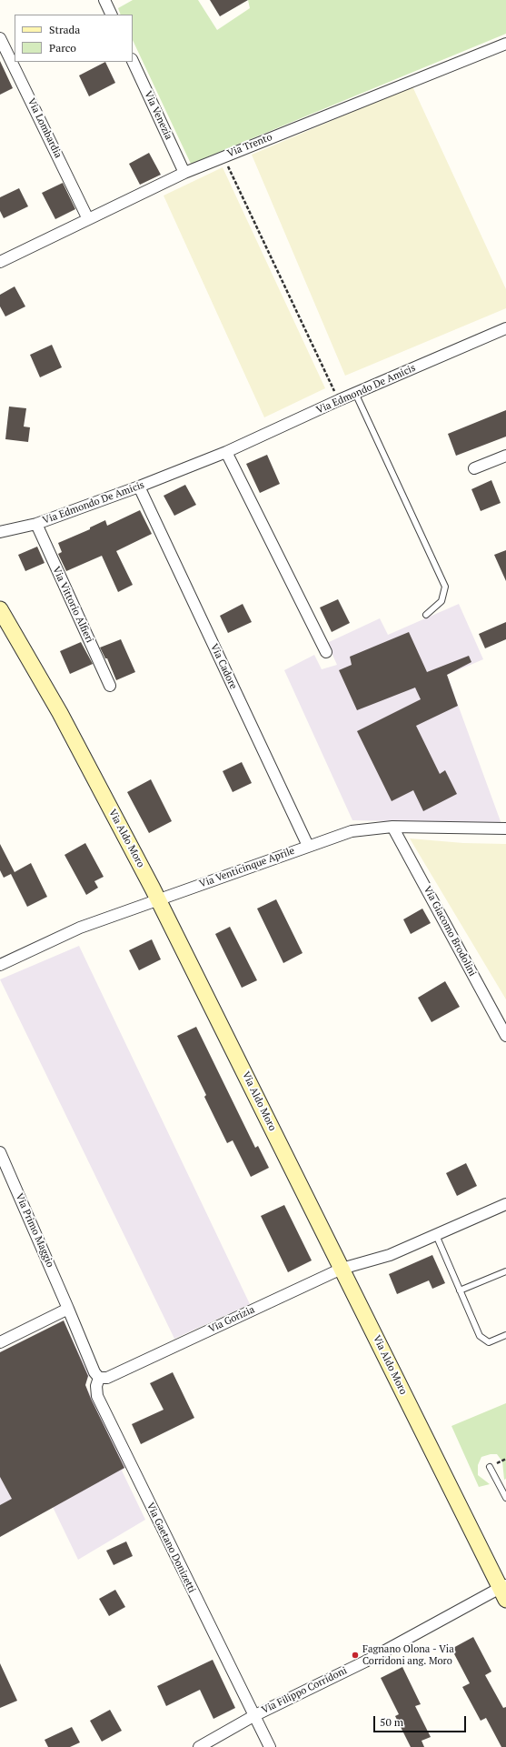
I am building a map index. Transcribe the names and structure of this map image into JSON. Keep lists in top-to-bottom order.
{
  "streets": {
    "main road": ["Via Aldo Moro"],
    "street": [
      "Via Venezia",
      "Via Lombardia",
      "Via Trento",
      "Via Edmondo De Amicis",
      "Via Vittorio Alfieri",
      "Via Cadore",
      "Via Venticinque Aprile",
      "Via Giacomo Brodolini",
      "Via Primo Maggio",
      "Via Gorizia",
      "Via Gaetano Donizetti",
      "Via Filippo Corridoni"
    ]
  },
  "crossings": [
    ["Via Venezia", "Via Trento"],
    ["Via Lombardia", "Via Trento"],
    ["Via Edmondo De Amicis", "Via Vittorio Alfieri"],
    ["Via Edmondo De Amicis", "Via Cadore"],
    ["Via Cadore", "Via Venticinque Aprile"],
    ["Via Aldo Moro", "Via Venticinque Aprile"],
    ["Via Aldo Moro", "Via Gorizia"],
    ["Via Aldo Moro", "Via Filippo Corridoni"],
    ["Via Venticinque Aprile", "Via Giacomo Brodolini"],
    ["Via Gorizia", "Via Gaetano Donizetti"],
    ["Via Gaetano Donizetti", "Via Filippo Corridoni"]
  ],
  "places": ["Fagnano Olona - Via Corridoni ang. Moro"],
  "legend": ["Strada", "Parco"],
  "scale_bar": "50 m"
}
